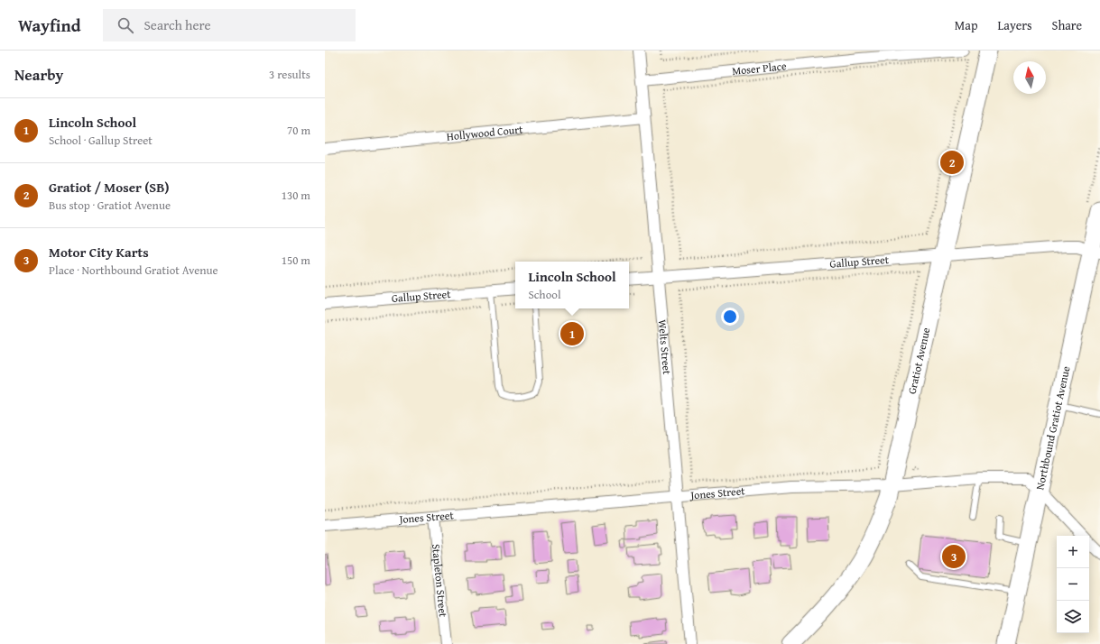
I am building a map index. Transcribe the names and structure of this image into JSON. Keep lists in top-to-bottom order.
{
  "streets": {
    "main road": ["Gratiot Avenue", "Northbound Gratiot Avenue"],
    "street": [
      "Moser Place",
      "Hollywood Court",
      "Gallup Street",
      "Welts Street",
      "Jones Street",
      "Stapleton Street"
    ]
  },
  "crossings": [
    ["Moser Place", "Welts Street"],
    ["Hollywood Court", "Welts Street"],
    ["Gallup Street", "Welts Street"],
    ["Gallup Street", "Gratiot Avenue"],
    ["Gallup Street", "Northbound Gratiot Avenue"],
    ["Welts Street", "Jones Street"],
    ["Gratiot Avenue", "Jones Street"],
    ["Northbound Gratiot Avenue", "Jones Street"],
    ["Jones Street", "Stapleton Street"]
  ],
  "north": "top",
  "page": {
    "header": "Wayfind",
    "search": "Search here",
    "nav": ["Map", "Layers", "Share"],
    "heading": ["Nearby", "3 results"],
    "list": [
      {
        "mark": "1",
        "name": "Lincoln School",
        "note": "School · Gallup Street",
        "value": "70 m"
      },
      {
        "mark": "2",
        "name": "Gratiot / Moser (SB)",
        "note": "Bus stop · Gratiot Avenue",
        "value": "130 m"
      },
      {
        "mark": "3",
        "name": "Motor City Karts",
        "note": "Place · Northbound Gratiot Avenue",
        "value": "150 m"
      }
    ],
    "pins": ["2", "1", "3"],
    "popup": ["Lincoln School", "School"],
    "map_buttons": ["+", "−"]
  }
}
